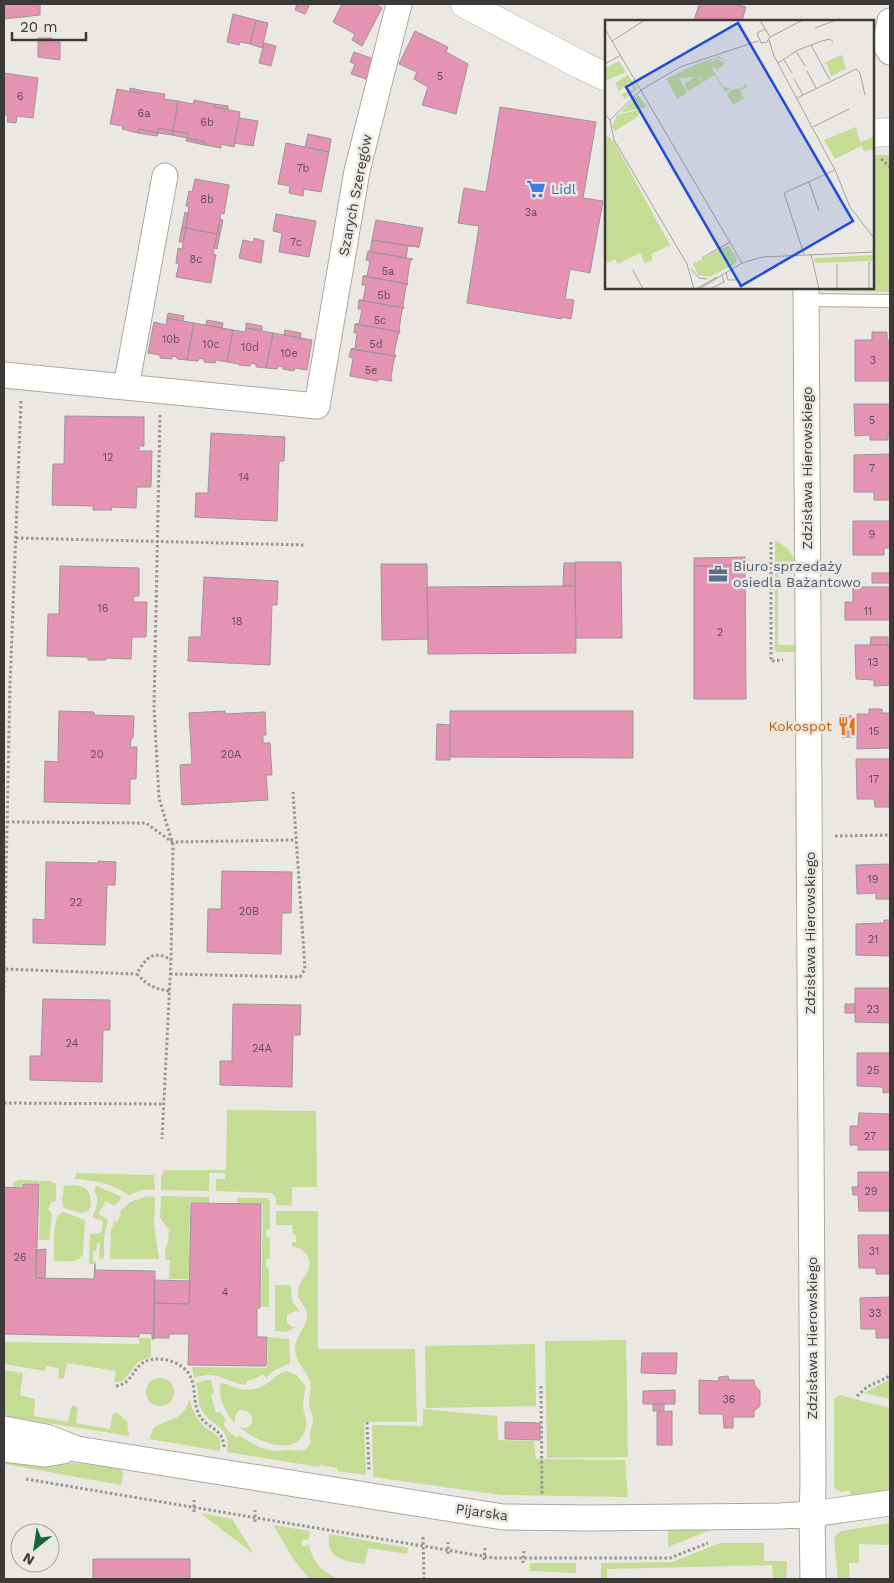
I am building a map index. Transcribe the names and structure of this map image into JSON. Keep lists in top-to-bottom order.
{
  "streets": {
    "street": ["Szarych Szeregów", "Zdzisława Hierowskiego", "Pijarska"]
  },
  "crossings": [
    ["Zdzisława Hierowskiego", "Pijarska"]
  ],
  "places": {
    "supermarket": ["Lidl"],
    "office": ["Biuro sprzedaży osiedla Bażantowo"],
    "restaurant": ["Kokospot"]
  },
  "house_numbers": [
    "5",
    "6",
    "6a",
    "6b",
    "7b",
    "8b",
    "3a",
    "7c",
    "8c",
    "5a",
    "5b",
    "5c",
    "10b",
    "10c",
    "5d",
    "10d",
    "10e",
    "3",
    "5e",
    "5",
    "12",
    "7",
    "14",
    "9",
    "16",
    "11",
    "18",
    "2",
    "13",
    "15",
    "20",
    "20A",
    "17",
    "19",
    "22",
    "20B",
    "21",
    "23",
    "24",
    "24A",
    "25",
    "27",
    "29",
    "31",
    "26",
    "4",
    "33",
    "36"
  ],
  "scale_bar": "20 m",
  "north": "bottom left"
}
